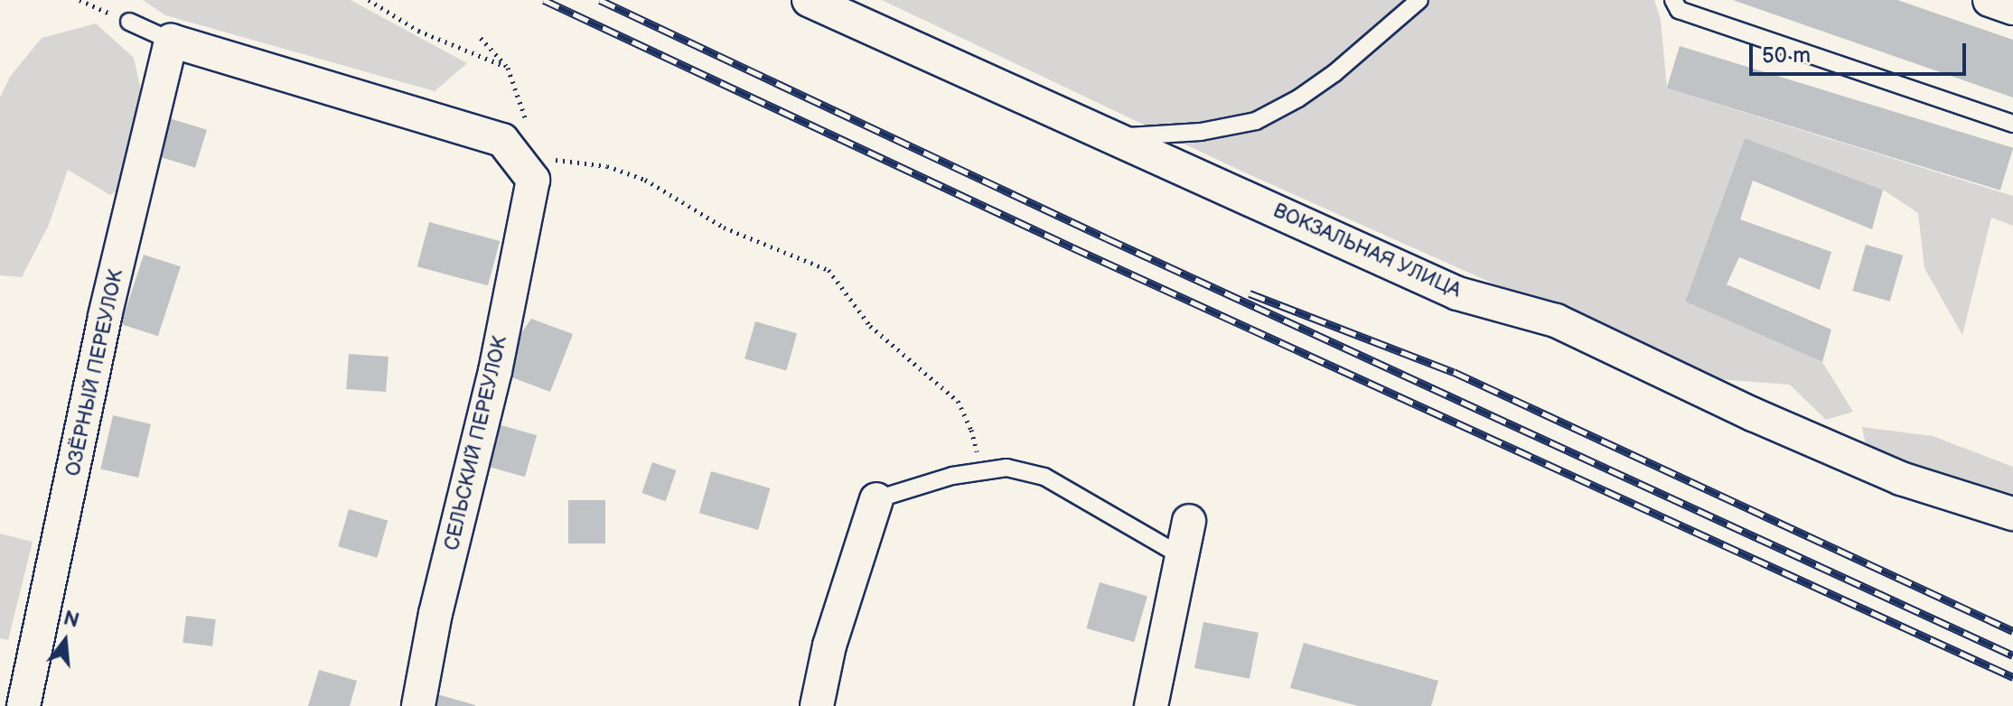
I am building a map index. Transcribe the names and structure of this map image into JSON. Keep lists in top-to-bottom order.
{
  "streets": {
    "street": ["ВОКЗАЛЬНАЯ УЛИЦА", "ОЗЁРНЫЙ ПЕРЕУЛОК", "СЕЛЬСКИЙ ПЕРЕУЛОК"]
  },
  "scale_bar": "50 m",
  "north": "top"
}
